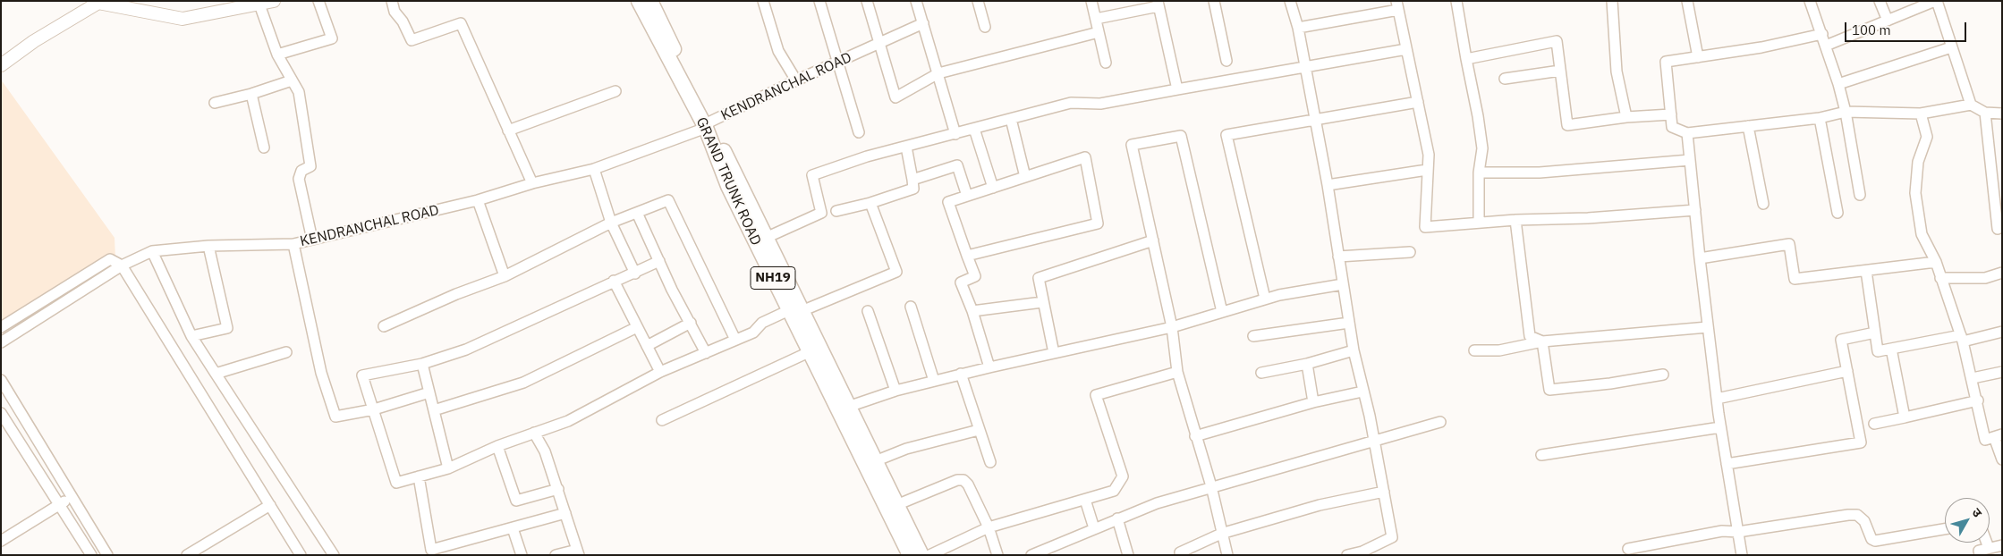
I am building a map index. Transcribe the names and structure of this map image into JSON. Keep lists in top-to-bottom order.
{
  "streets": {
    "highway": ["GRAND TRUNK ROAD", "NH19"],
    "street": ["KENDRANCHAL ROAD"]
  },
  "crossings": [
    ["KENDRANCHAL ROAD", "GRAND TRUNK ROAD"]
  ],
  "scale_bar": "100 m",
  "north": "top right"
}
